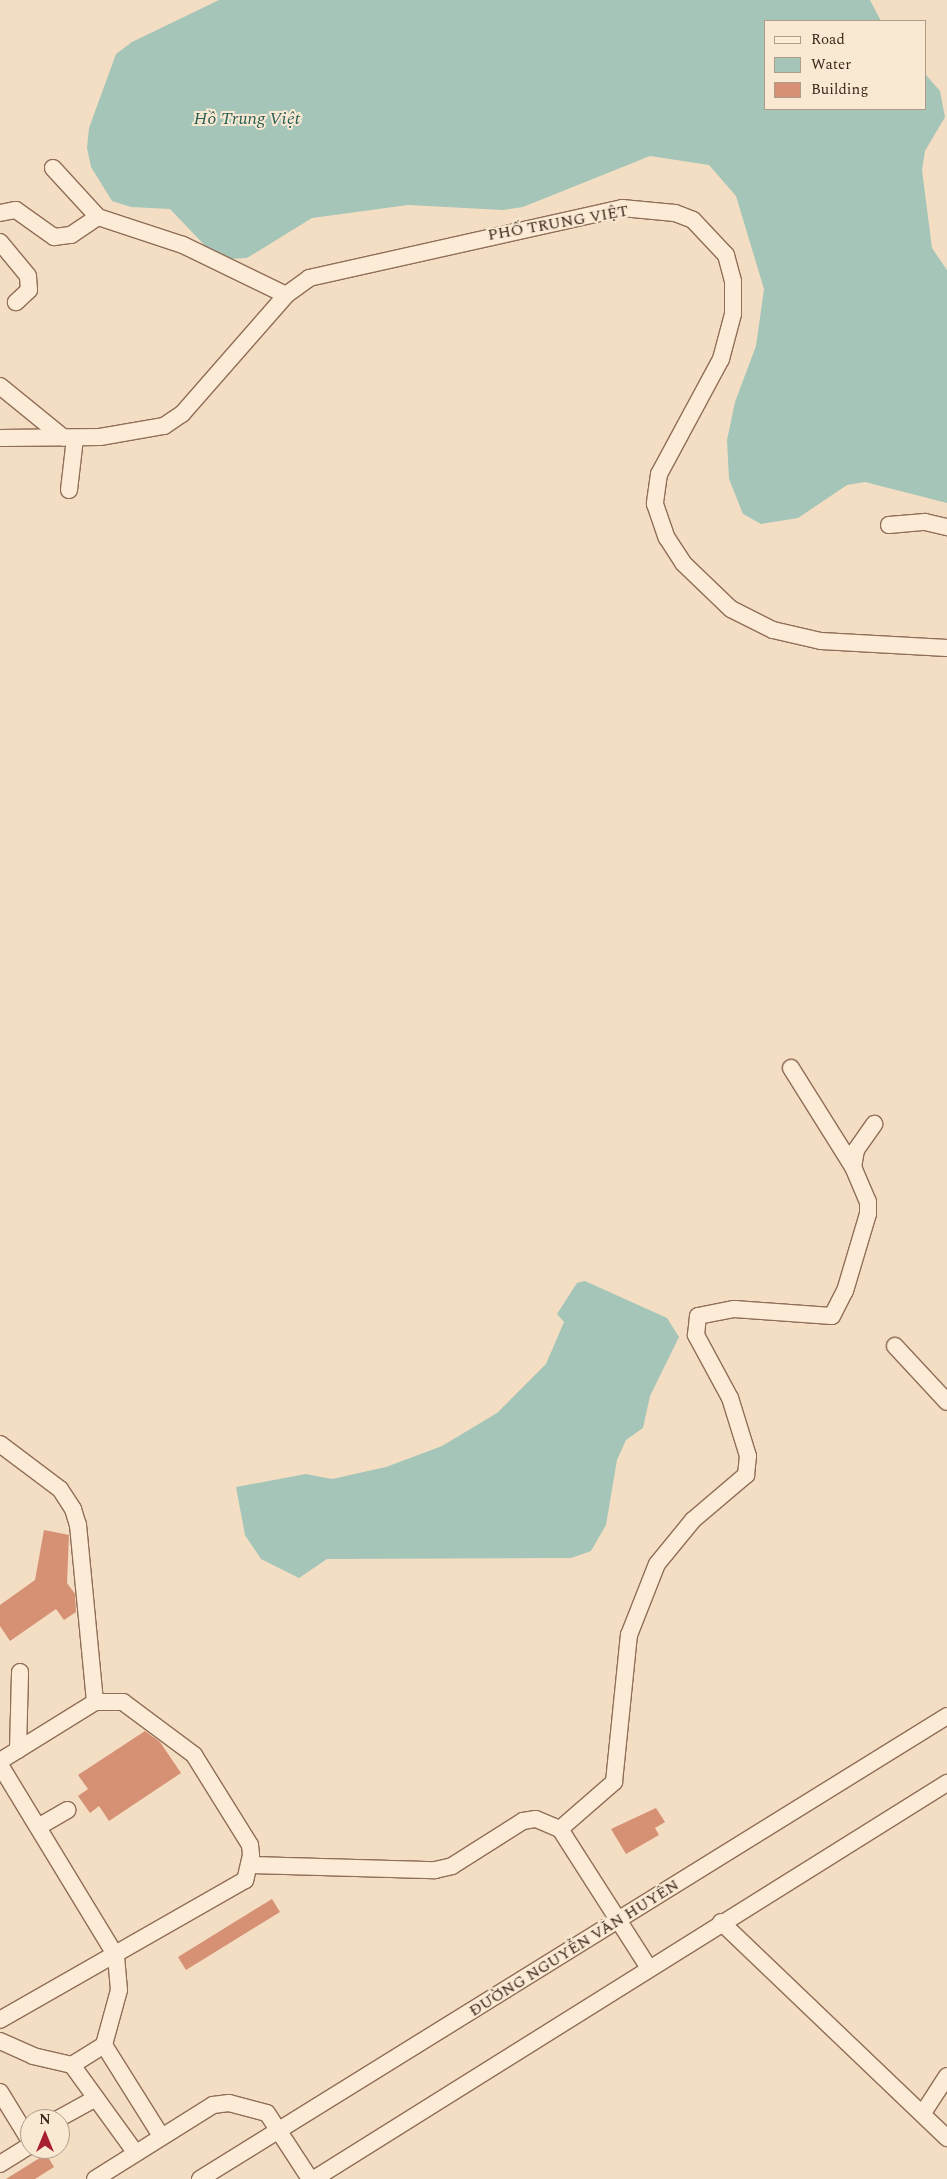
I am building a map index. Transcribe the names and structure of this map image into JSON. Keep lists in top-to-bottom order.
{
  "streets": {
    "street": ["PHỐ TRUNG VIỆT", "ĐƯỜNG NGUYỄN VĂN HUYÊN"]
  },
  "water": ["Hồ Trung Việt"],
  "legend": ["Road", "Water", "Building"],
  "north": "top"
}
